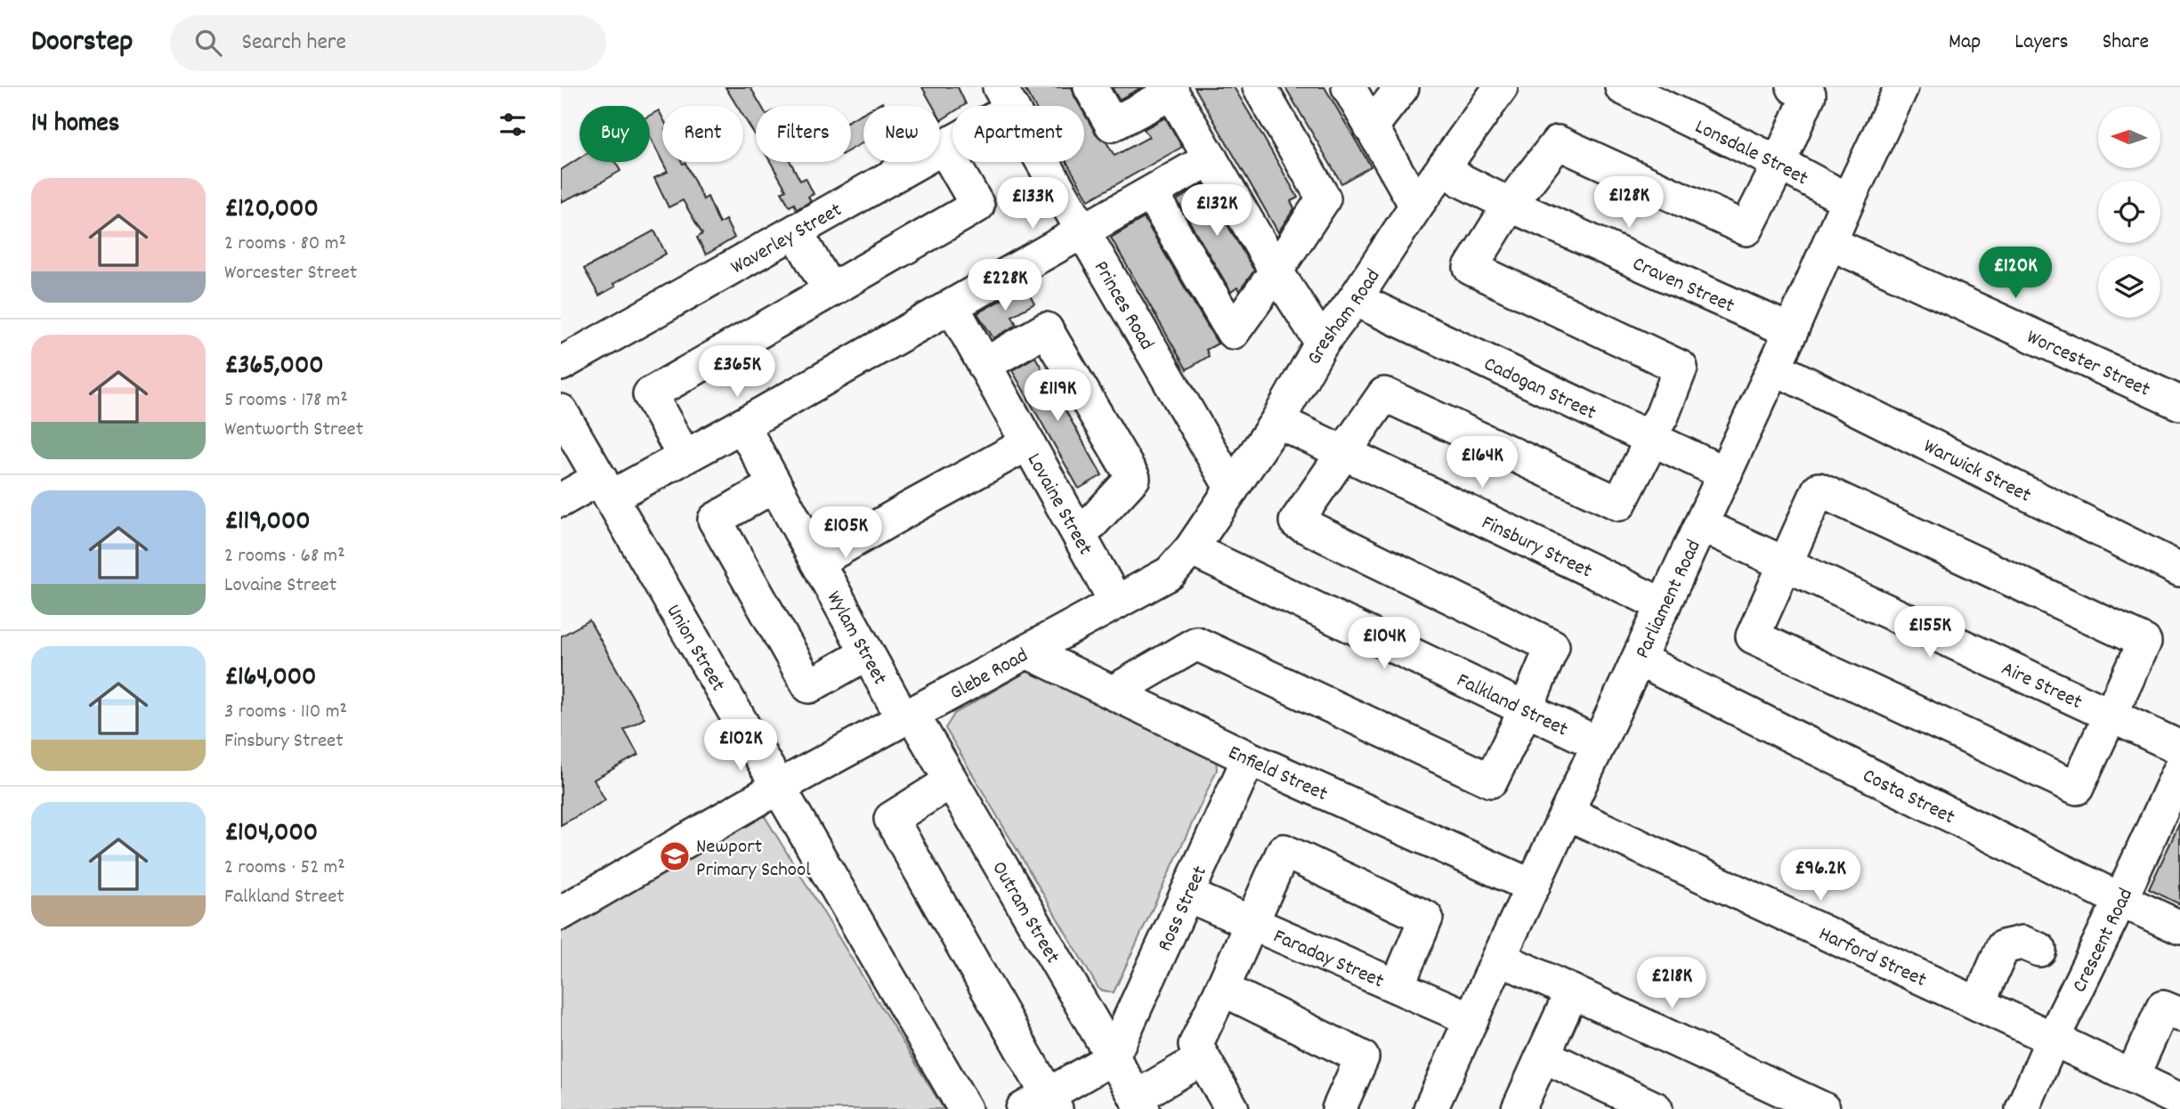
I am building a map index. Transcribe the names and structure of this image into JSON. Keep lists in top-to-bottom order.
{
  "streets": {
    "street": [
      "Lonsdale Street",
      "Waverley Street",
      "Craven Street",
      "Princes Road",
      "Gresham Road",
      "Worcester Street",
      "Cadogan Street",
      "Warwick Street",
      "Lovaine Street",
      "Finsbury Street",
      "Parliament Road",
      "Wylam Street",
      "Union Street",
      "Glebe Road",
      "Aire Street",
      "Falkland Street",
      "Enfield Street",
      "Costa Street",
      "Ross Street",
      "Outram Street",
      "Crescent Road",
      "Harford Street",
      "Faraday Street"
    ]
  },
  "crossings": [
    ["Lonsdale Street", "Parliament Road"],
    ["Waverley Street", "Princes Road"],
    ["Craven Street", "Gresham Road"],
    ["Craven Street", "Parliament Road"],
    ["Princes Road", "Gresham Road"],
    ["Gresham Road", "Cadogan Street"],
    ["Gresham Road", "Finsbury Street"],
    ["Gresham Road", "Glebe Road"],
    ["Gresham Road", "Falkland Street"],
    ["Worcester Street", "Parliament Road"],
    ["Cadogan Street", "Parliament Road"],
    ["Warwick Street", "Parliament Road"],
    ["Lovaine Street", "Glebe Road"],
    ["Finsbury Street", "Parliament Road"],
    ["Parliament Road", "Aire Street"],
    ["Parliament Road", "Falkland Street"],
    ["Parliament Road", "Enfield Street"],
    ["Parliament Road", "Costa Street"],
    ["Parliament Road", "Harford Street"],
    ["Parliament Road", "Faraday Street"],
    ["Wylam Street", "Glebe Road"],
    ["Wylam Street", "Outram Street"],
    ["Union Street", "Glebe Road"],
    ["Glebe Road", "Falkland Street"],
    ["Glebe Road", "Enfield Street"],
    ["Glebe Road", "Outram Street"],
    ["Enfield Street", "Ross Street"],
    ["Costa Street", "Crescent Road"],
    ["Ross Street", "Outram Street"],
    ["Ross Street", "Faraday Street"],
    ["Crescent Road", "Harford Street"]
  ],
  "places": {
    "school or university": ["Newport Primary School"]
  },
  "north": "left",
  "page": {
    "header": "Doorstep",
    "search": "Search here",
    "nav": ["Map", "Layers", "Share"],
    "heading": "14 homes",
    "chip": [
      "Buy",
      "Rent",
      "Filters",
      "New",
      "Apartment"
    ],
    "list": [
      {
        "name": "£120,000",
        "note": "2 rooms · 80 m² · Worcester Street"
      },
      {
        "name": "£365,000",
        "note": "5 rooms · 178 m² · Wentworth Street"
      },
      {
        "name": "£119,000",
        "note": "2 rooms · 68 m² · Lovaine Street"
      },
      {
        "name": "£164,000",
        "note": "3 rooms · 110 m² · Finsbury Street"
      },
      {
        "name": "£104,000",
        "note": "2 rooms · 52 m² · Falkland Street"
      }
    ],
    "price": [
      "£128K",
      "£133K",
      "£132K",
      "£120K",
      "£228K",
      "£365K",
      "£119K",
      "£164K",
      "£105K",
      "£155K",
      "£104K",
      "£102K",
      "£96.2K",
      "£218K"
    ]
  }
}
